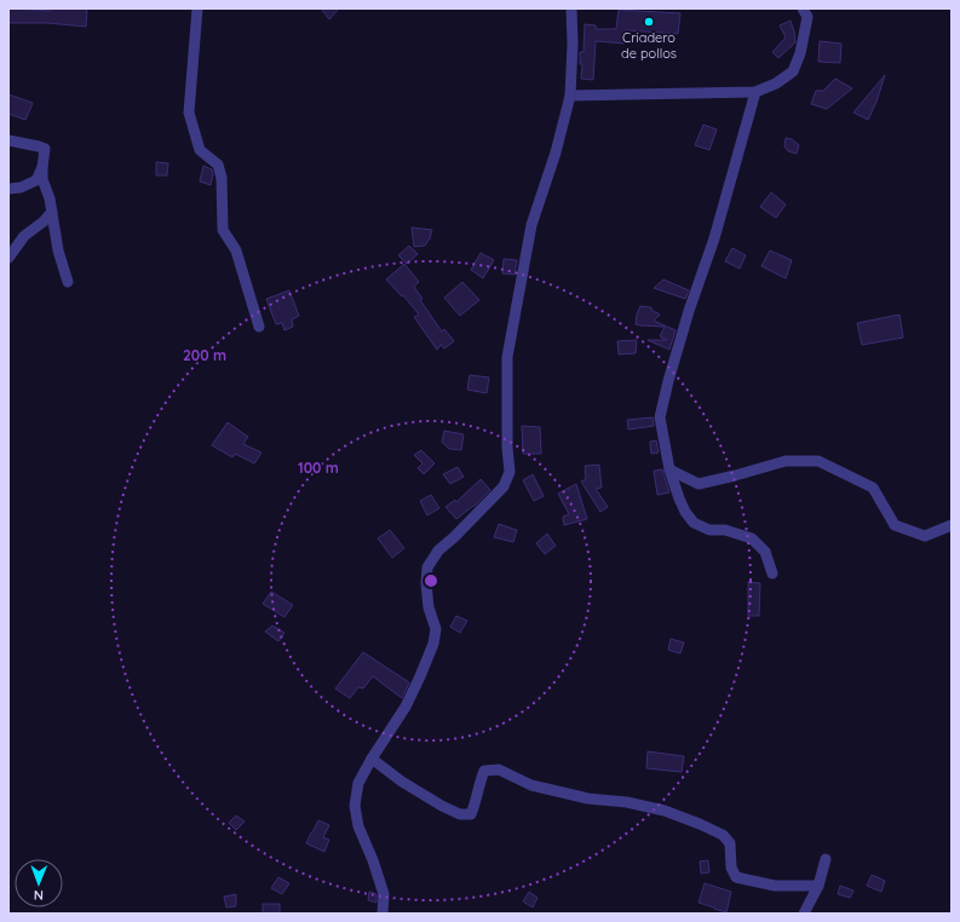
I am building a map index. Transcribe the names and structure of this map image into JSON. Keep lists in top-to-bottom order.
{
  "places": ["Criadero de pollos"],
  "north": "bottom",
  "rings": ["200 m", "100 m"]
}
